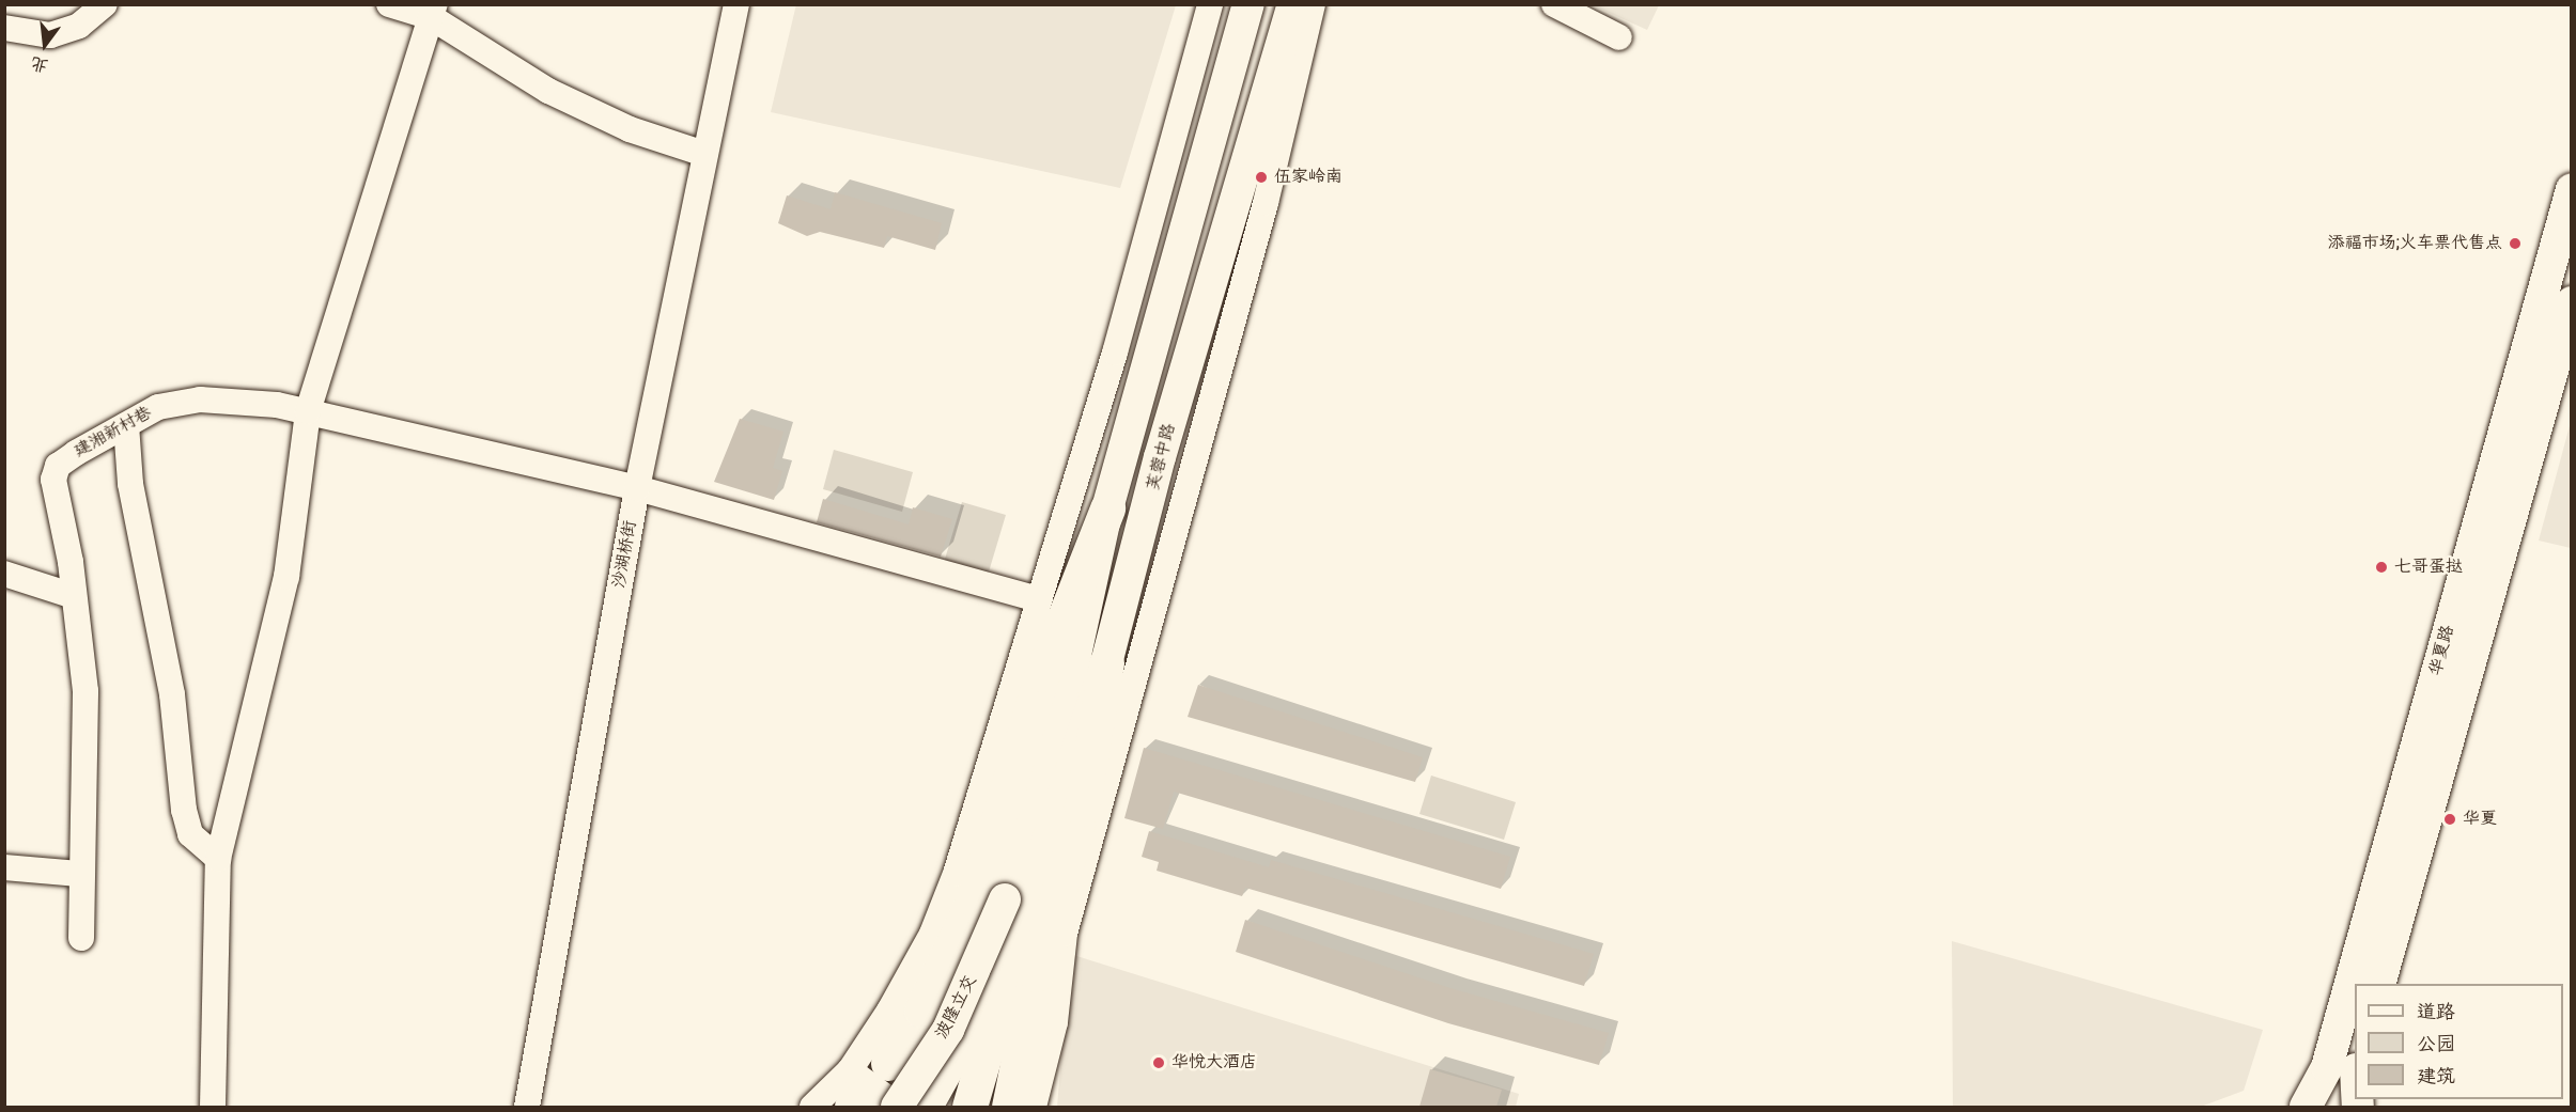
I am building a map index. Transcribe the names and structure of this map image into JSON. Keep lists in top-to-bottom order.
{
  "streets": {
    "main road": ["芙蓉中路", "华夏路", "波隆立交"],
    "street": ["建湘新村巷", "沙湖桥街"]
  },
  "crossings": [
    ["建湘新村巷", "沙湖桥街"],
    ["芙蓉中路", "波隆立交"]
  ],
  "places": [
    "伍家岭南",
    "添福市场;火车票代售点",
    "七哥蛋挞",
    "华夏",
    "华悦大酒店"
  ],
  "legend": ["道路", "公园", "建筑"],
  "north": "bottom"
}
